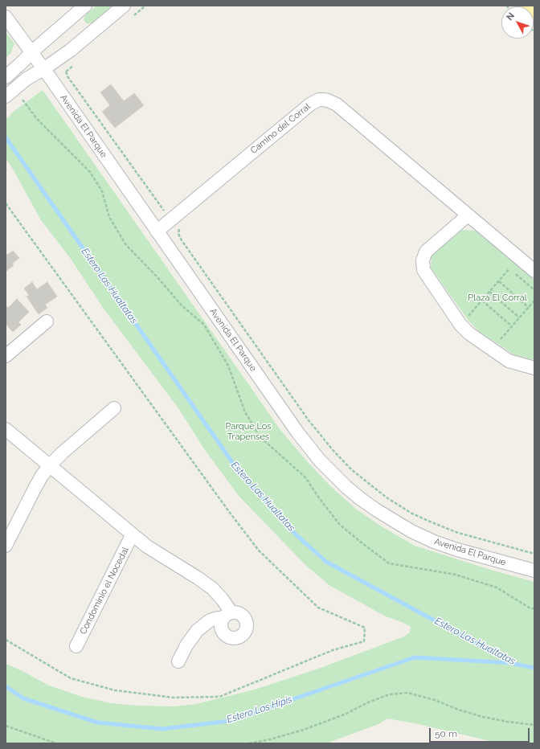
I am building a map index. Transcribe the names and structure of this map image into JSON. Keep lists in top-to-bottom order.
{
  "streets": {
    "street": ["Avenida El Parque", "Camino del Corral", "Condominio el Nocedal"]
  },
  "crossings": [
    ["Avenida El Parque", "Camino del Corral"]
  ],
  "water": ["Estero Las Hualtatas", "Estero Los Hipis"],
  "parks": ["Plaza El Corral", "Parque Los Trapenses"],
  "scale_bar": "50 m",
  "north": "top left"
}
